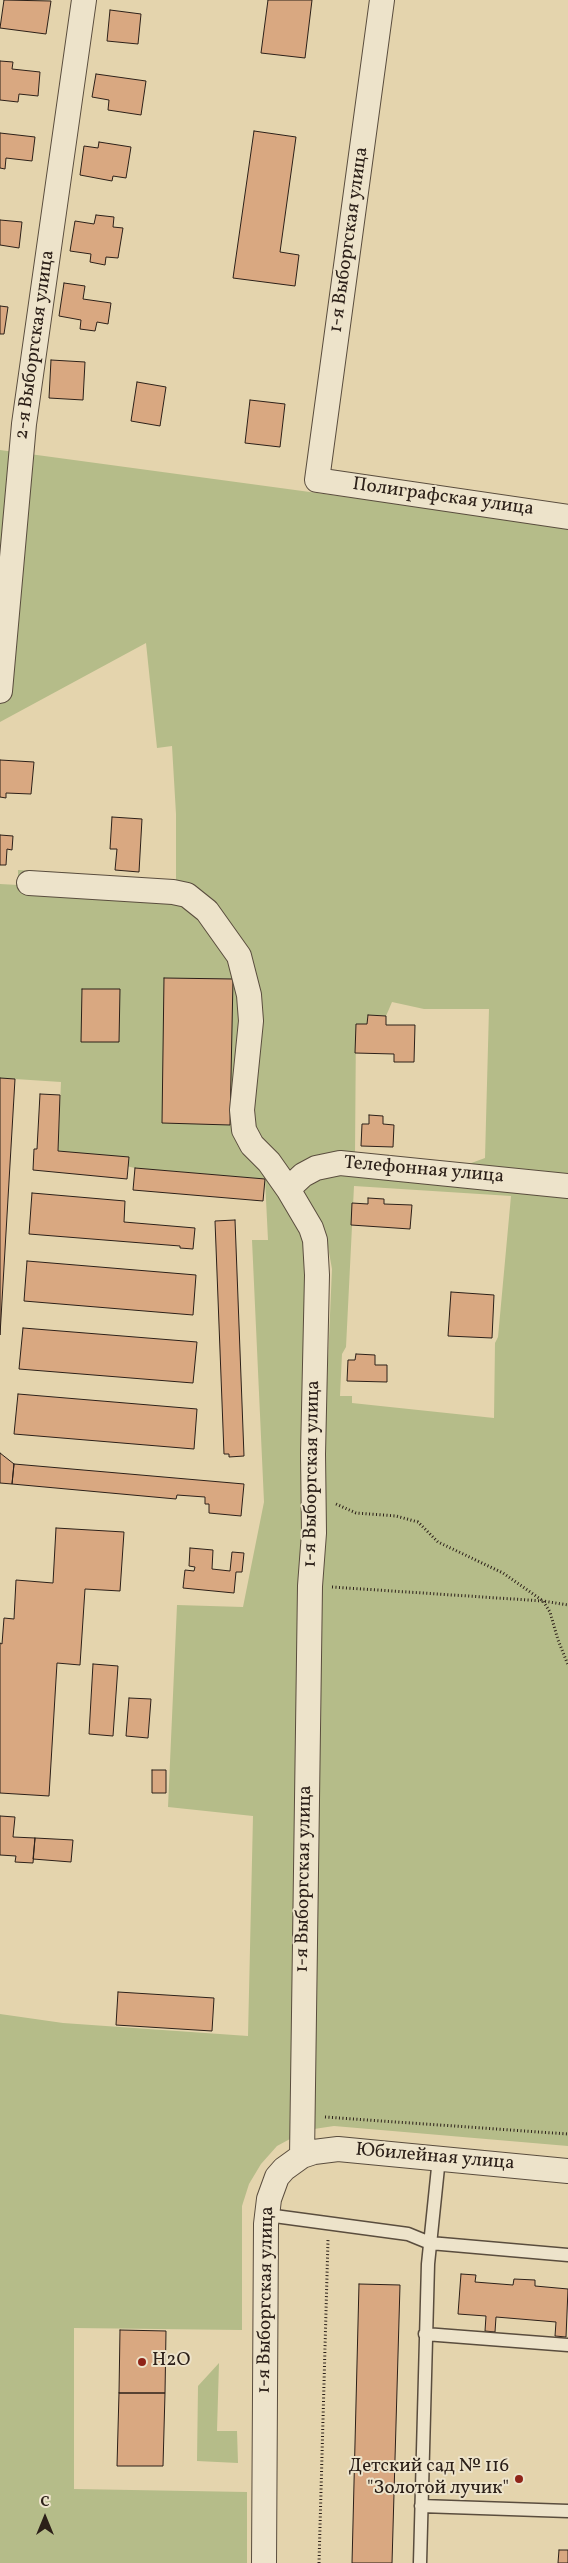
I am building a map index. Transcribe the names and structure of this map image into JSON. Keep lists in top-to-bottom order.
{
  "streets": {
    "street": [
      "1-я Выборгская улица",
      "2-я Выборгская улица",
      "Полиграфская улица",
      "Телефонная улица",
      "Юбилейная улица"
    ]
  },
  "crossings": [
    ["1-я Выборгская улица", "Полиграфская улица"],
    ["1-я Выборгская улица", "Телефонная улица"],
    ["1-я Выборгская улица", "Юбилейная улица"]
  ],
  "places": ["H2O", "Детский сад № 116 \"Золотой лучик\""],
  "north": "top"
}
